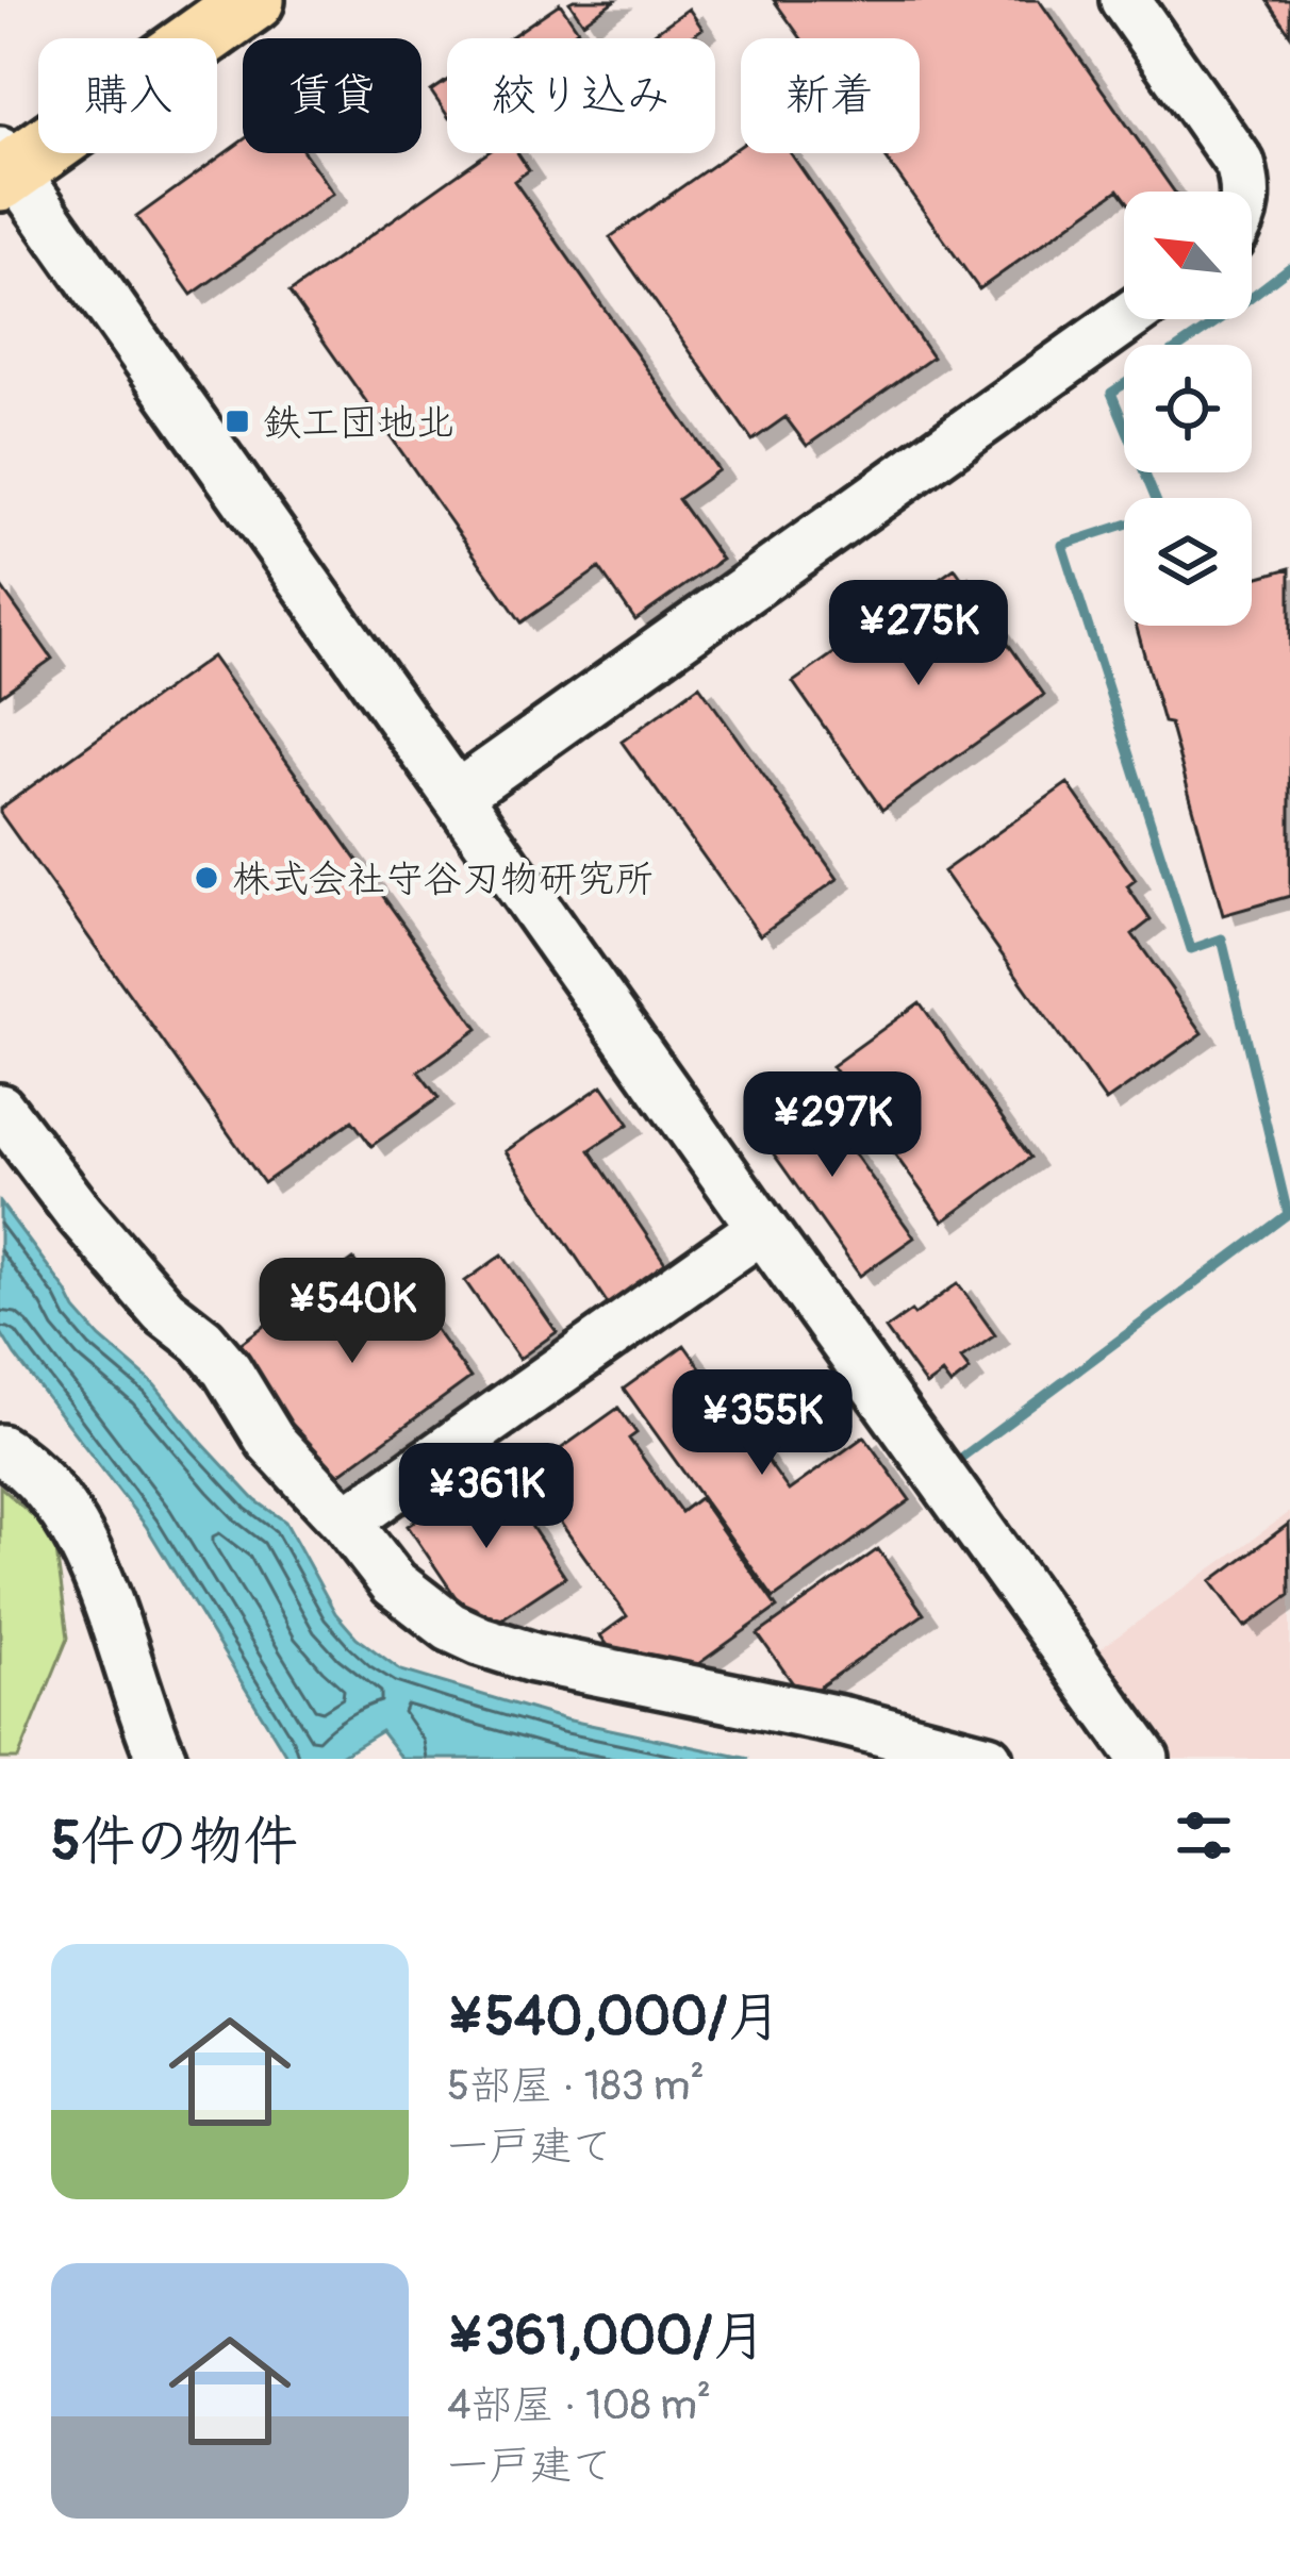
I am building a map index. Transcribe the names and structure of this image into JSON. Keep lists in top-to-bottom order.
{
  "places": {
    "transit": ["鉄工団地北"],
    "other": ["株式会社守谷刃物研究所"]
  },
  "north": "top left",
  "page": {
    "chip": [
      "購入",
      "賃貸",
      "絞り込み",
      "新着"
    ],
    "price": [
      "¥275K",
      "¥297K",
      "¥540K",
      "¥355K",
      "¥361K"
    ],
    "heading": "5件の物件",
    "list": [
      {
        "name": "¥540,000/月",
        "note": "5部屋 · 183 m² · 一戸建て"
      },
      {
        "name": "¥361,000/月",
        "note": "4部屋 · 108 m² · 一戸建て"
      }
    ]
  }
}
